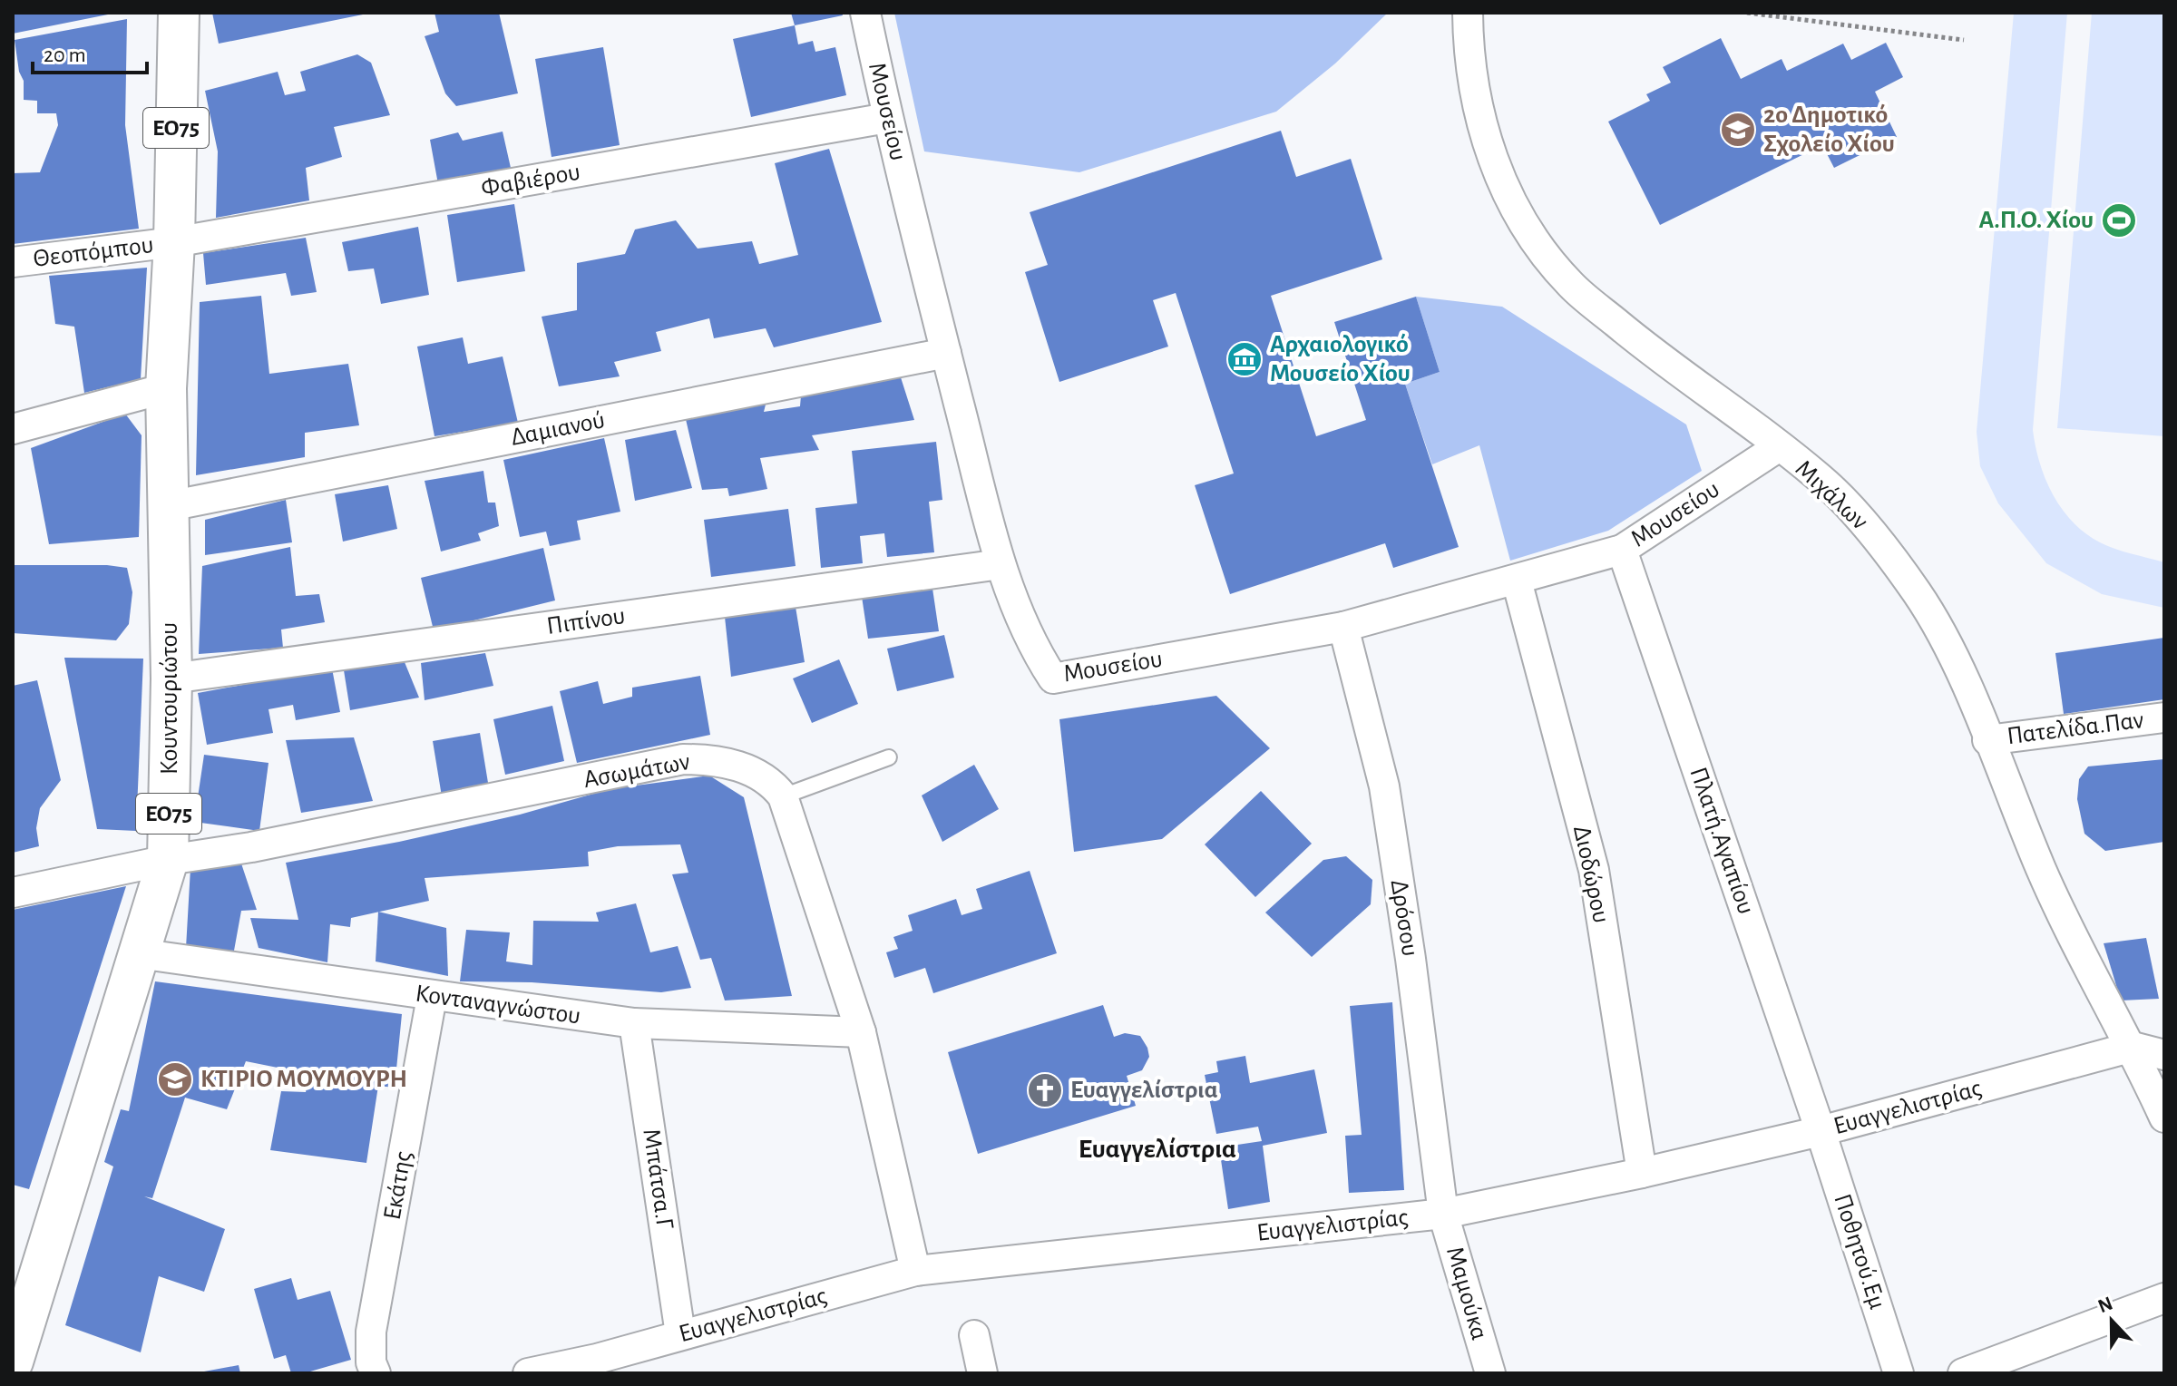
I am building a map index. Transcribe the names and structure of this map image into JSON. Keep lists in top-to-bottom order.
{
  "streets": {
    "main road": ["ΕΟ75", "Κουντουριώτου"],
    "street": [
      "Μουσείου",
      "Φαβιέρου",
      "Θεοπόμπου",
      "Δαμιανού",
      "Μιχάλων",
      "Πιπίνου",
      "Πατελίδα.Παν",
      "Ασωμάτων",
      "Πλατή.Αγαπίου",
      "Διοδώρου",
      "Δρόσου",
      "Κονταναγνώστου",
      "Ευαγγελιστρίας",
      "Μπάτσα.Γ",
      "Εκάτης",
      "Ποθητού.Εμ",
      "Μαμούκα"
    ]
  },
  "crossings": [
    ["Μουσείου", "Φαβιέρου"],
    ["Μουσείου", "Δαμιανού"],
    ["Μουσείου", "Μιχάλων"],
    ["Μουσείου", "Πιπίνου"],
    ["Μουσείου", "Πλατή.Αγαπίου"],
    ["Μουσείου", "Διοδώρου"],
    ["Μουσείου", "Δρόσου"],
    ["Φαβιέρου", "Θεοπόμπου"],
    ["Φαβιέρου", "Κουντουριώτου"],
    ["Θεοπόμπου", "Κουντουριώτου"],
    ["Δαμιανού", "Κουντουριώτου"],
    ["Μιχάλων", "Πατελίδα.Παν"],
    ["Μιχάλων", "Ευαγγελιστρίας"],
    ["Πιπίνου", "Κουντουριώτου"],
    ["Κουντουριώτου", "Ασωμάτων"],
    ["Κουντουριώτου", "Κονταναγνώστου"],
    ["Πλατή.Αγαπίου", "Ευαγγελιστρίας"],
    ["Πλατή.Αγαπίου", "Ποθητού.Εμ"],
    ["Διοδώρου", "Ευαγγελιστρίας"],
    ["Δρόσου", "Ευαγγελιστρίας"],
    ["Δρόσου", "Μαμούκα"],
    ["Κονταναγνώστου", "Μπάτσα.Γ"],
    ["Κονταναγνώστου", "Εκάτης"],
    ["Ευαγγελιστρίας", "Μπάτσα.Γ"],
    ["Ευαγγελιστρίας", "Ποθητού.Εμ"],
    ["Ευαγγελιστρίας", "Μαμούκα"]
  ],
  "districts": ["Ευαγγελίστρια"],
  "places": {
    "school or university": ["2o Δημοτικό Σχολείο Χίου", "ΚΤΙΡΙΟ ΜΟΥΜΟΥΡΗ"],
    "sports": ["Α.Π.Ο. Χίου"],
    "museum": ["Αρχαιολογικό Μουσείο Χίου"],
    "church": ["Ευαγγελίστρια"]
  },
  "scale_bar": "20 m",
  "north": "top"
}
